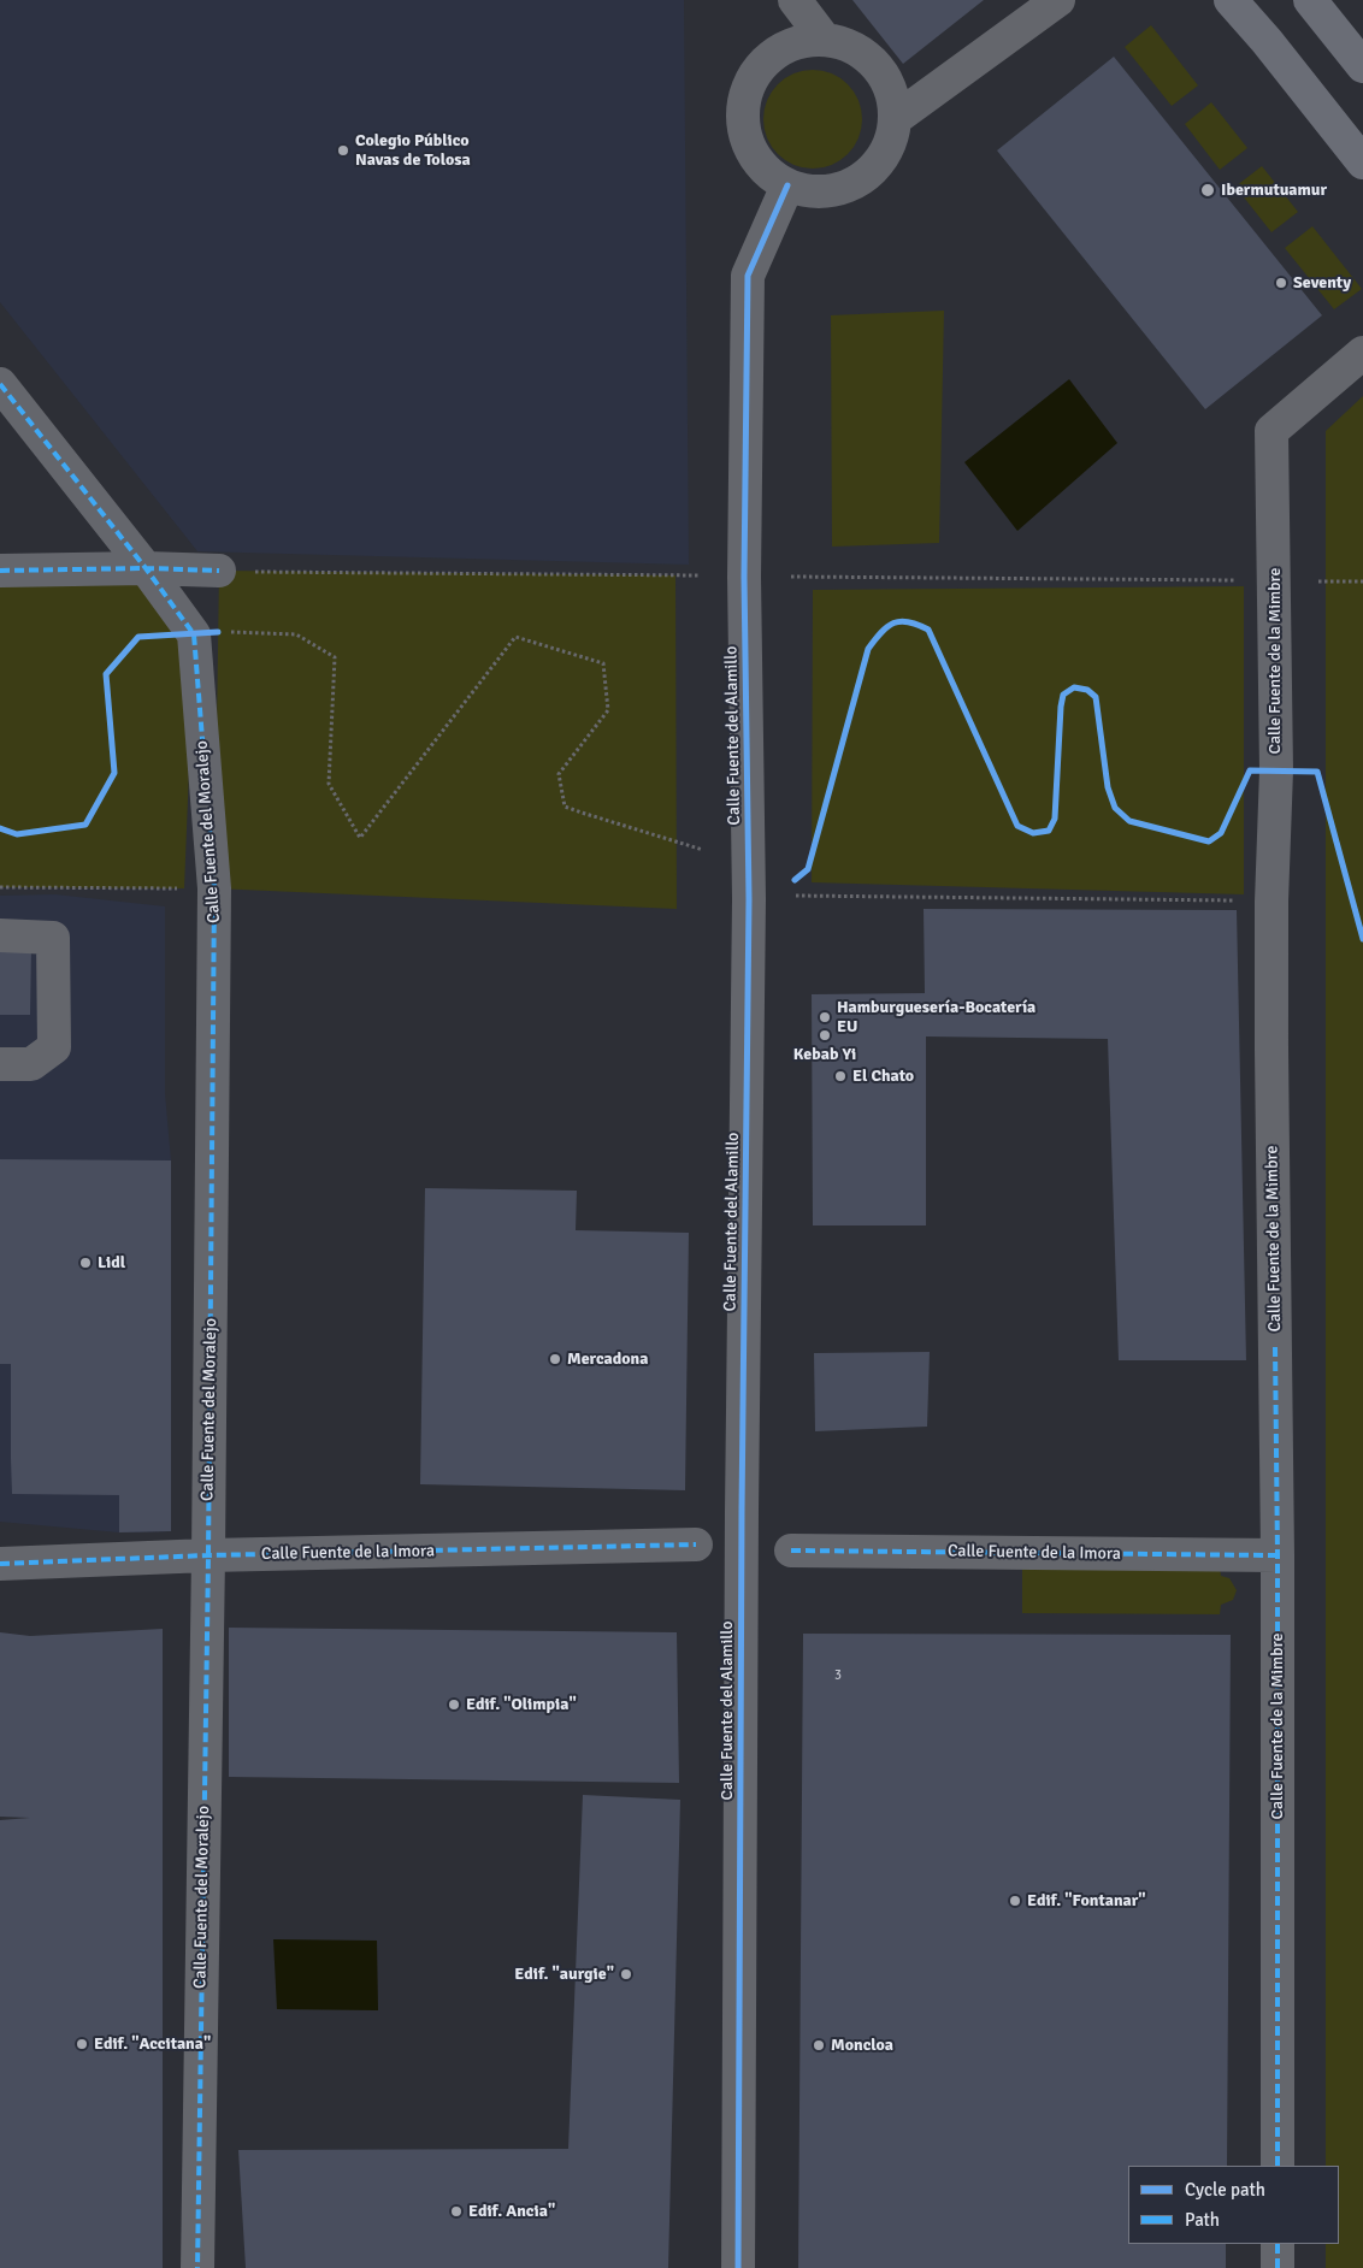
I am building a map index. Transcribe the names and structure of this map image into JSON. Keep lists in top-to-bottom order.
{
  "streets": {
    "street": [
      "Calle Fuente de la Mimbre",
      "Calle Fuente del Alamillo",
      "Calle Fuente del Moralejo",
      "Calle Fuente de la Imora"
    ]
  },
  "crossings": [
    ["Calle Fuente de la Mimbre", "Calle Fuente de la Imora"],
    ["Calle Fuente del Moralejo", "Calle Fuente de la Imora"]
  ],
  "places": [
    "Colegio Público Navas de Tolosa",
    "Ibermutuamur",
    "Seventy",
    "Hamburguesería-Bocatería EU",
    "Kebab Yi",
    "El Chato",
    "Lidl",
    "Mercadona",
    "Edif. \"Olimpia\"",
    "Edif. \"Fontanar\"",
    "Edif. \"aurgie\"",
    "Edif. \"Accitana\"",
    "Moncloa",
    "Edif. Ancia\""
  ],
  "house_numbers": ["3"],
  "legend": ["Cycle path", "Path"]
}
